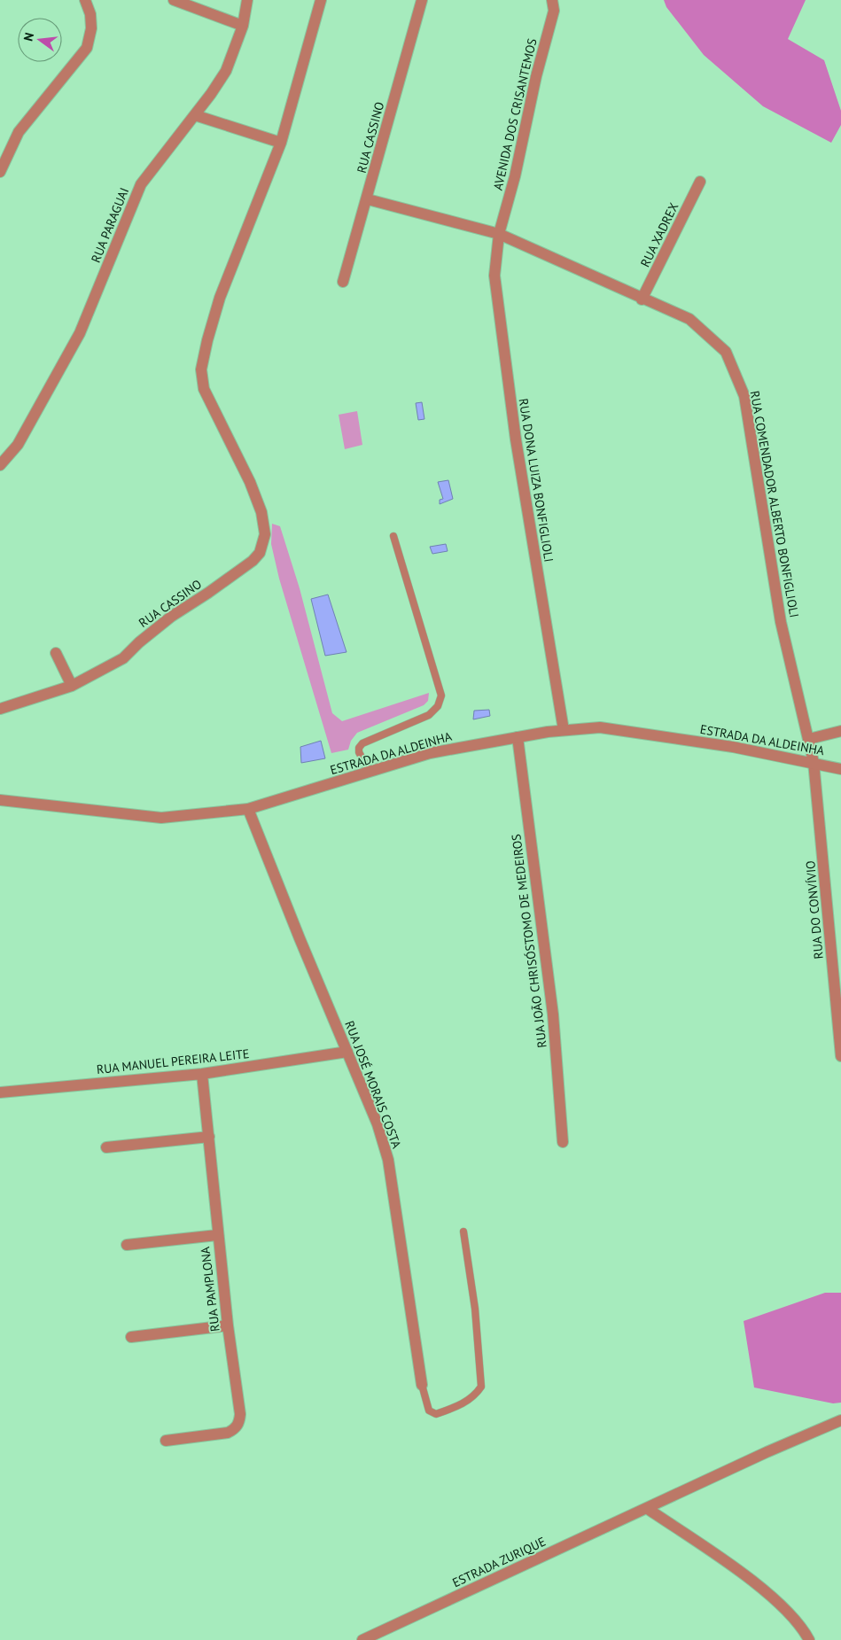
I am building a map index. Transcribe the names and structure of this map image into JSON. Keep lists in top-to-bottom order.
{
  "streets": {
    "street": [
      "AVENIDA DOS CRISANTEMOS",
      "RUA CASSINO",
      "RUA PARAGUAI",
      "RUA XADREX",
      "RUA DONA LUIZA BONFIGLIOLI",
      "RUA COMENDADOR ALBERTO BONFIGLIOLI",
      "ESTRADA DA ALDEINHA",
      "RUA DO CONVÍVIO",
      "RUA JOÃO CHRISÓSTOMO DE MEDEIROS",
      "RUA MANUEL PEREIRA LEITE",
      "RUA JOSÉ MORAIS COSTA",
      "RUA PAMPLONA",
      "ESTRADA ZURIQUE"
    ]
  },
  "crossings": [
    ["AVENIDA DOS CRISANTEMOS", "RUA DONA LUIZA BONFIGLIOLI"],
    ["AVENIDA DOS CRISANTEMOS", "RUA COMENDADOR ALBERTO BONFIGLIOLI"],
    ["RUA CASSINO", "RUA COMENDADOR ALBERTO BONFIGLIOLI"],
    ["RUA XADREX", "RUA COMENDADOR ALBERTO BONFIGLIOLI"],
    ["RUA DONA LUIZA BONFIGLIOLI", "RUA COMENDADOR ALBERTO BONFIGLIOLI"],
    ["RUA DONA LUIZA BONFIGLIOLI", "ESTRADA DA ALDEINHA"],
    ["RUA COMENDADOR ALBERTO BONFIGLIOLI", "ESTRADA DA ALDEINHA"],
    ["RUA COMENDADOR ALBERTO BONFIGLIOLI", "RUA DO CONVÍVIO"],
    ["ESTRADA DA ALDEINHA", "RUA DO CONVÍVIO"],
    ["ESTRADA DA ALDEINHA", "RUA JOÃO CHRISÓSTOMO DE MEDEIROS"],
    ["ESTRADA DA ALDEINHA", "RUA JOSÉ MORAIS COSTA"],
    ["RUA MANUEL PEREIRA LEITE", "RUA JOSÉ MORAIS COSTA"],
    ["RUA MANUEL PEREIRA LEITE", "RUA PAMPLONA"]
  ],
  "north": "left"
}
